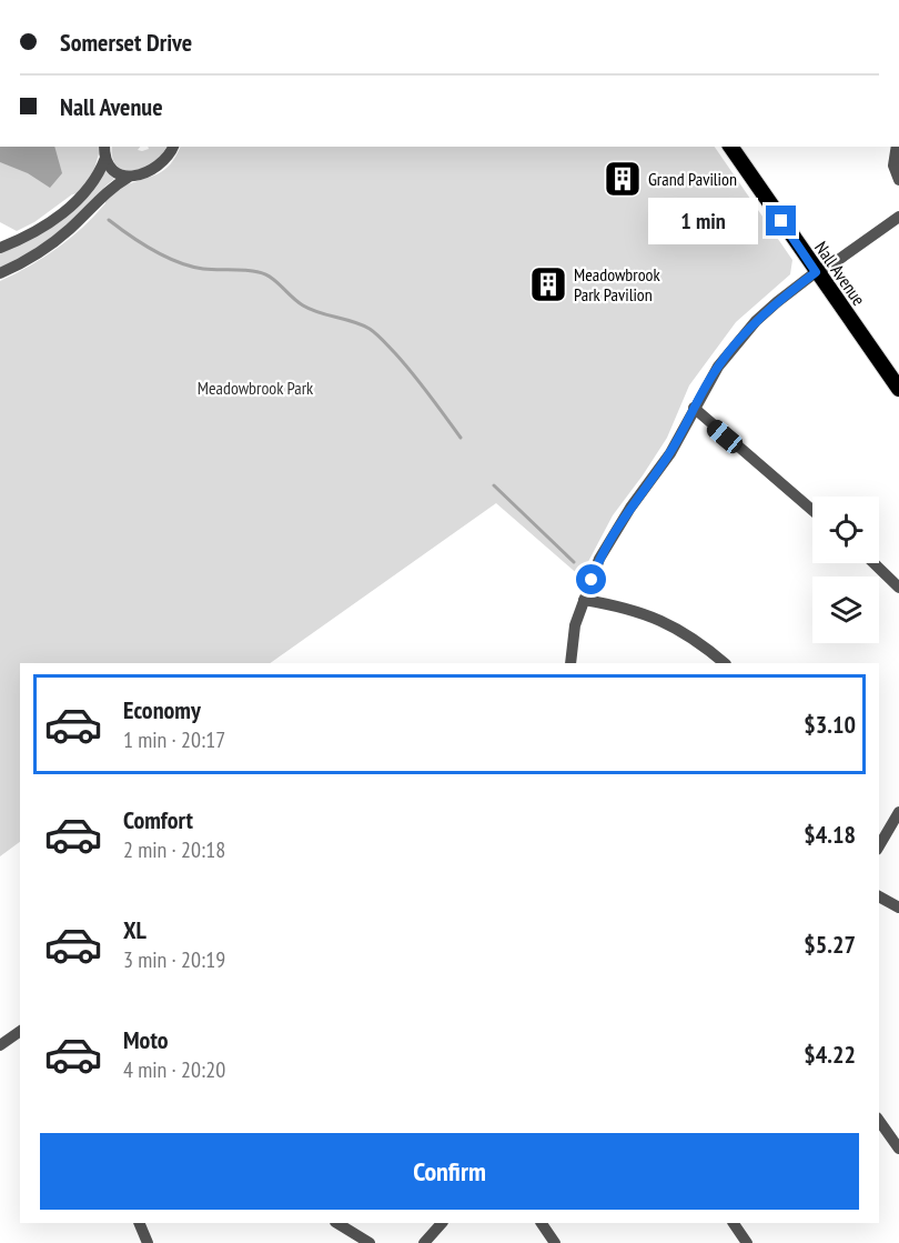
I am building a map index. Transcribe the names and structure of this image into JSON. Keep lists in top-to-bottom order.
{
  "streets": {
    "main road": ["Nall Avenue"]
  },
  "parks": ["Meadowbrook Park"],
  "places": {
    "building": ["Grand Pavilion", "Meadowbrook Park Pavilion"]
  },
  "page": {
    "banner": ["Somerset Drive", "Nall Avenue"],
    "bubble": "1 min",
    "list": [
      {
        "name": "Economy",
        "note": "1 min · 20:17",
        "value": "$3.10"
      },
      {
        "name": "Comfort",
        "note": "2 min · 20:18",
        "value": "$4.18"
      },
      {
        "name": "XL",
        "note": "3 min · 20:19",
        "value": "$5.27"
      },
      {
        "name": "Moto",
        "note": "4 min · 20:20",
        "value": "$4.22"
      }
    ],
    "buttons": "Confirm"
  }
}
